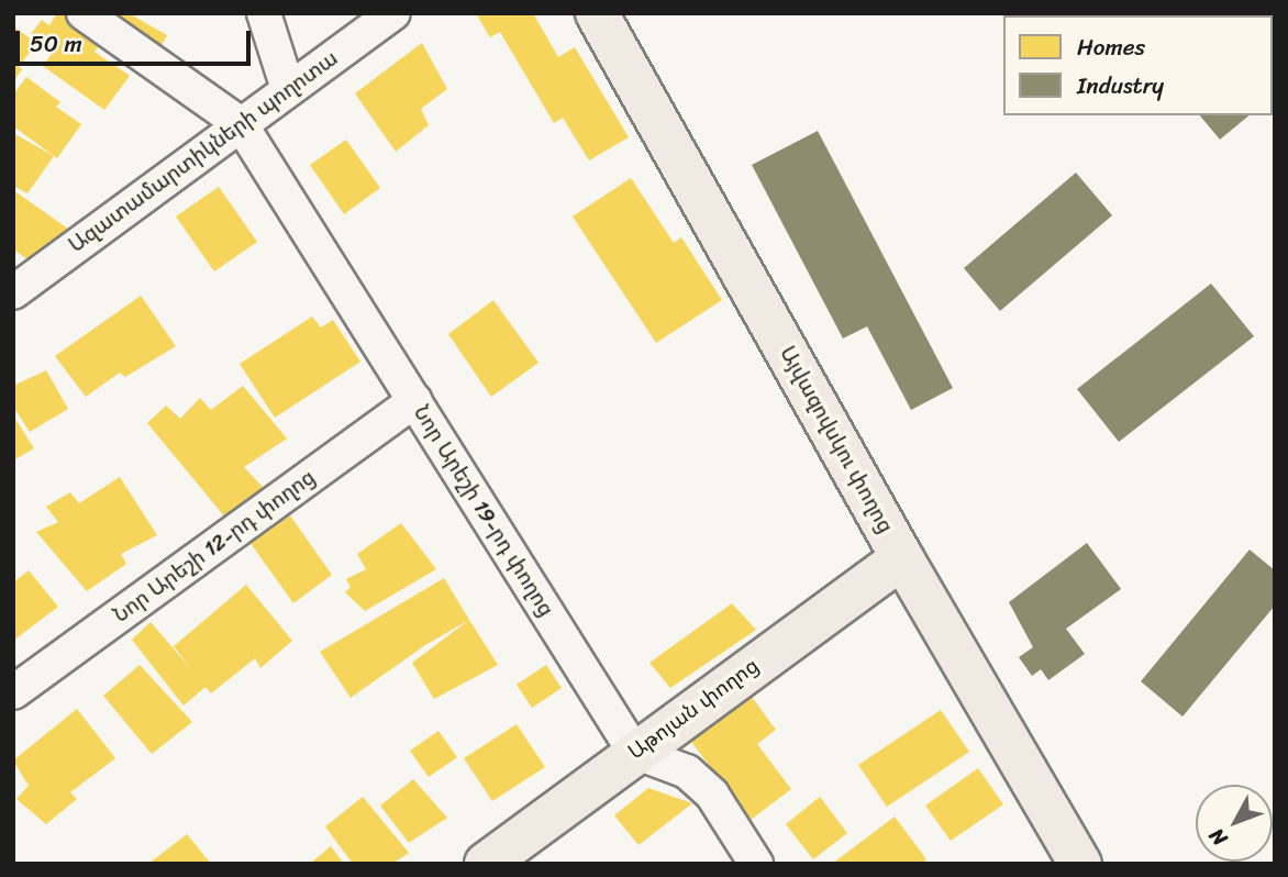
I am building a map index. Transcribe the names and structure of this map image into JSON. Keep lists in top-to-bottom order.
{
  "streets": {
    "main road": ["Այվազովսկու փողոց", "Աթոյան փողոց"],
    "street": ["Ազատամարտիկների պողոտա", "Նոր Արեշի 19-րդ փողոց", "Նոր Արեշի 12-րդ փողոց"]
  },
  "crossings": [
    ["Ազատամարտիկների պողոտա", "Նոր Արեշի 19-րդ փողոց"],
    ["Այվազովսկու փողոց", "Աթոյան փողոց"],
    ["Նոր Արեշի 19-րդ փողոց", "Նոր Արեշի 12-րդ փողոց"],
    ["Նոր Արեշի 19-րդ փողոց", "Աթոյան փողոց"]
  ],
  "legend": ["Homes", "Industry"],
  "scale_bar": "50 m",
  "north": "bottom left"
}
